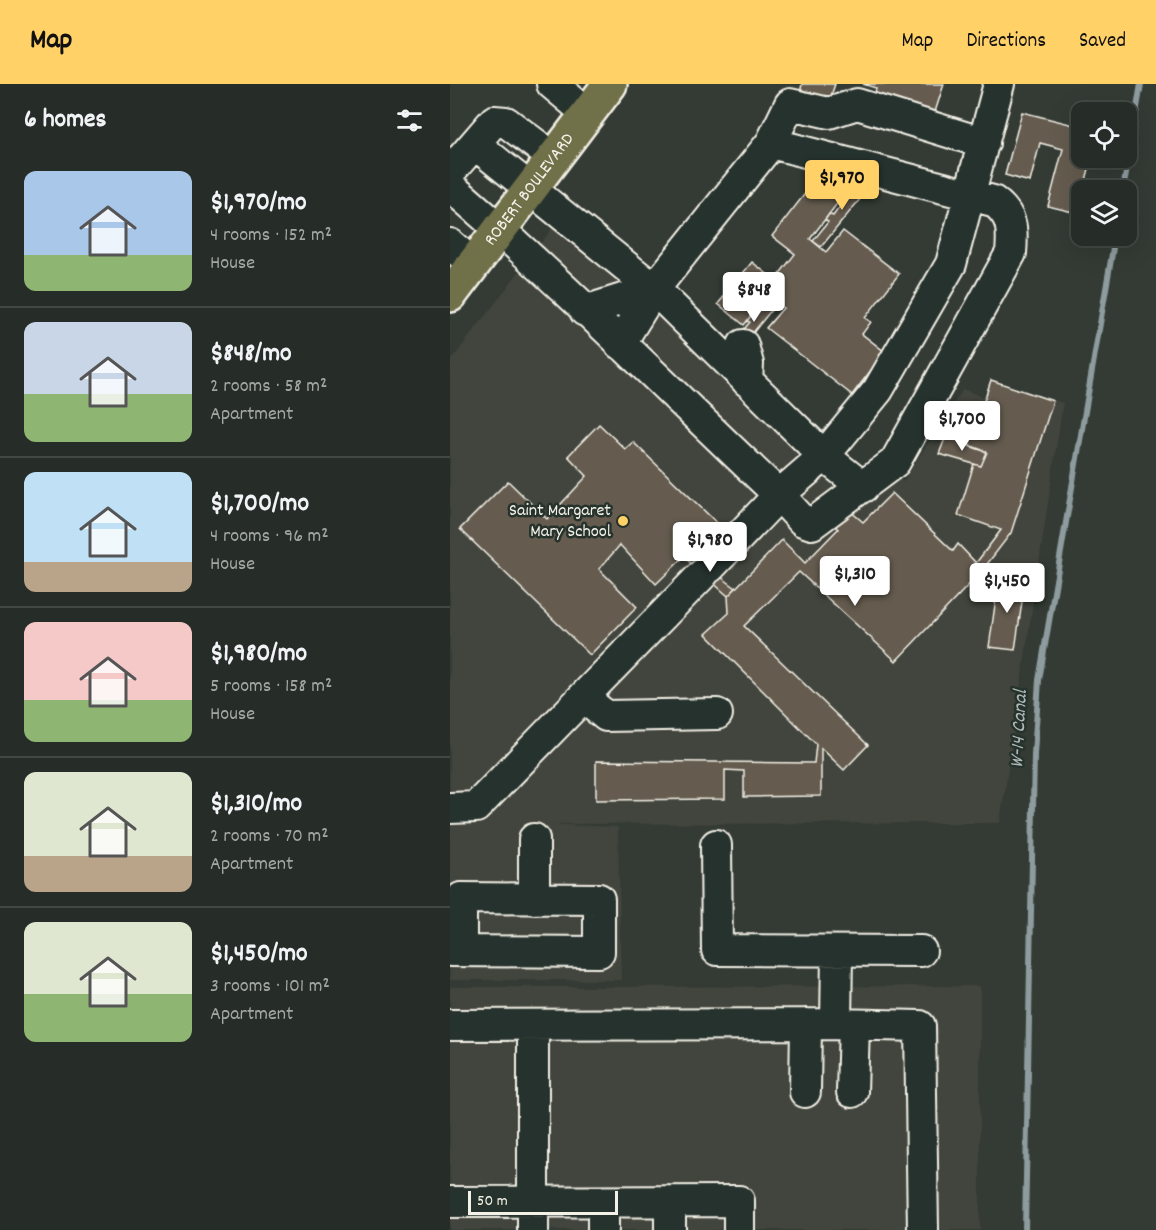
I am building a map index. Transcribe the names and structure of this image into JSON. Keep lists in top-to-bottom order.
{
  "streets": {
    "main road": ["ROBERT BOULEVARD"]
  },
  "water": ["W-14 Canal"],
  "places": ["Saint Margaret Mary School"],
  "scale_bar": "50 m",
  "page": {
    "header": "Map",
    "nav": ["Map", "Directions", "Saved"],
    "heading": "6 homes",
    "list": [
      {
        "name": "$1,970/mo",
        "note": "4 rooms · 152 m² · House"
      },
      {
        "name": "$848/mo",
        "note": "2 rooms · 58 m² · Apartment"
      },
      {
        "name": "$1,700/mo",
        "note": "4 rooms · 96 m² · House"
      },
      {
        "name": "$1,980/mo",
        "note": "5 rooms · 158 m² · House"
      },
      {
        "name": "$1,310/mo",
        "note": "2 rooms · 70 m² · Apartment"
      },
      {
        "name": "$1,450/mo",
        "note": "3 rooms · 101 m² · Apartment"
      }
    ],
    "price": [
      "$1,970",
      "$848",
      "$1,700",
      "$1,980",
      "$1,310",
      "$1,450"
    ],
    "scale": "50 m"
  }
}
